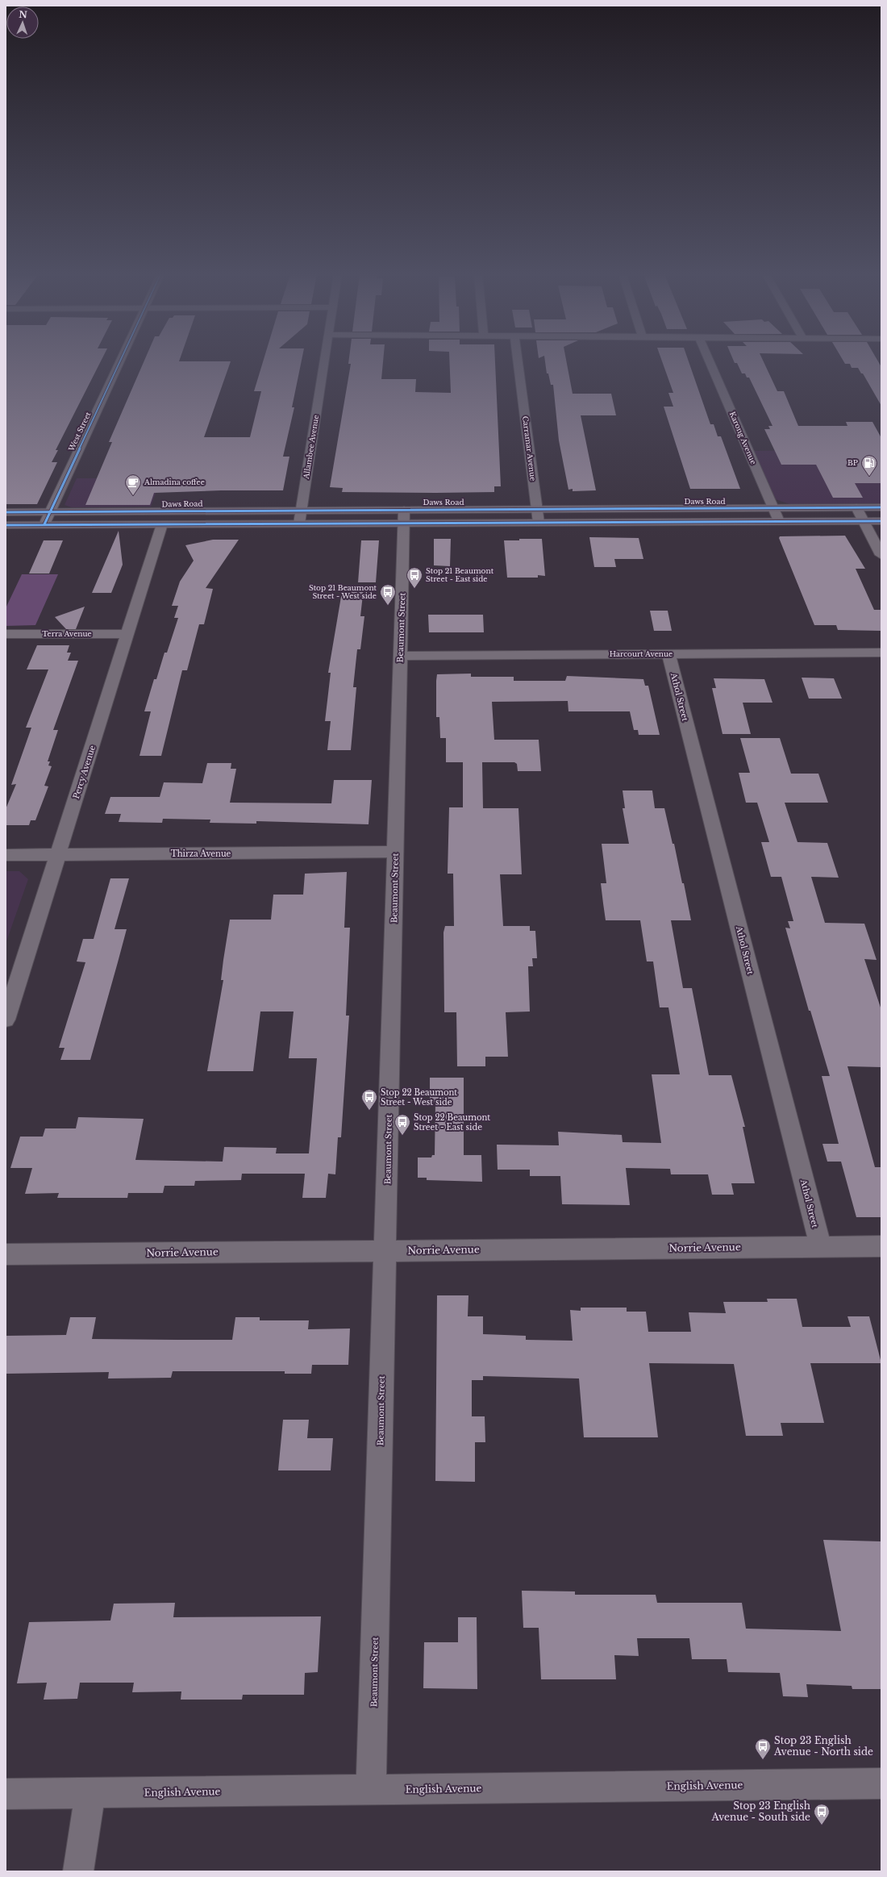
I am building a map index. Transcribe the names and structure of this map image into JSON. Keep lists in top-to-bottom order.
{
  "streets": {
    "main road": ["Daws Road"],
    "street": [
      "West Street",
      "Karong Avenue",
      "Allambee Avenue",
      "Carramar Avenue",
      "Beaumont Street",
      "Terra Avenue",
      "Harcourt Avenue",
      "Athol Street",
      "Percy Avenue",
      "Thirza Avenue",
      "Norrie Avenue",
      "English Avenue"
    ]
  },
  "crossings": [
    ["West Street", "Daws Road"],
    ["Karong Avenue", "Daws Road"],
    ["Allambee Avenue", "Daws Road"],
    ["Carramar Avenue", "Daws Road"],
    ["Daws Road", "Beaumont Street"],
    ["Daws Road", "Percy Avenue"],
    ["Beaumont Street", "Harcourt Avenue"],
    ["Beaumont Street", "Thirza Avenue"],
    ["Beaumont Street", "Norrie Avenue"],
    ["Beaumont Street", "English Avenue"],
    ["Terra Avenue", "Percy Avenue"],
    ["Harcourt Avenue", "Athol Street"],
    ["Athol Street", "Norrie Avenue"],
    ["Percy Avenue", "Thirza Avenue"]
  ],
  "places": {
    "fuel station": ["BP"],
    "cafe": ["Almadina coffee"],
    "bus stop": [
      "Stop 21 Beaumont Street - East side",
      "Stop 21 Beaumont Street - West side",
      "Stop 22 Beaumont Street - West side",
      "Stop 22 Beaumont Street - East side",
      "Stop 23 English Avenue - North side",
      "Stop 23 English Avenue - South side"
    ]
  },
  "north": "top"
}
